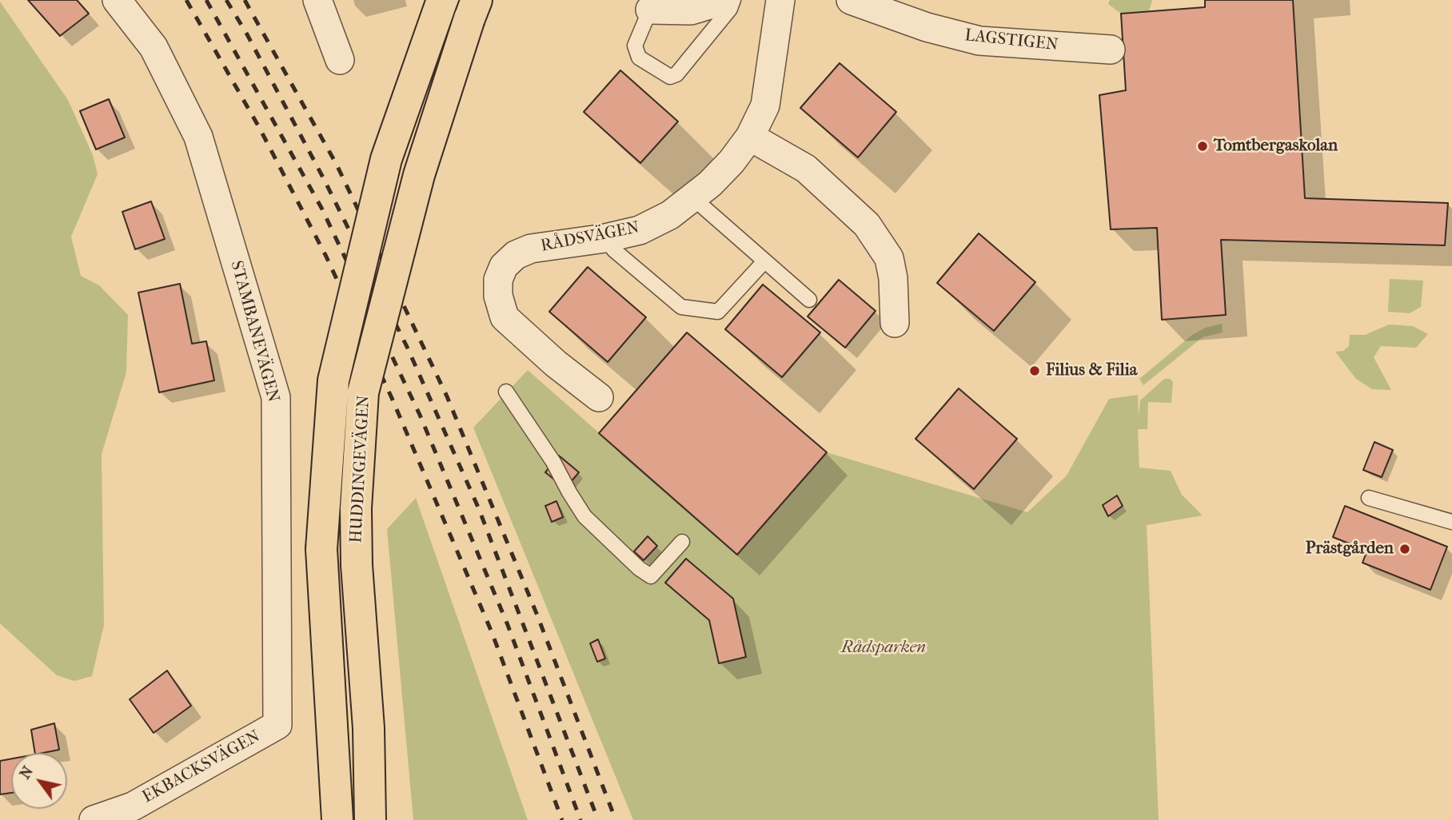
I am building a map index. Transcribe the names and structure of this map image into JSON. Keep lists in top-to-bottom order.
{
  "streets": {
    "main road": ["HUDDINGEVÄGEN"],
    "street": [
      "LAGSTIGEN",
      "RÅDSVÄGEN",
      "STAMBANEVÄGEN",
      "EKBACKSVÄGEN"
    ]
  },
  "crossings": [
    ["STAMBANEVÄGEN", "EKBACKSVÄGEN"]
  ],
  "parks": ["Rådsparken"],
  "places": ["Tomtbergaskolan", "Filius & Filia", "Prästgården"],
  "north": "top left"
}
